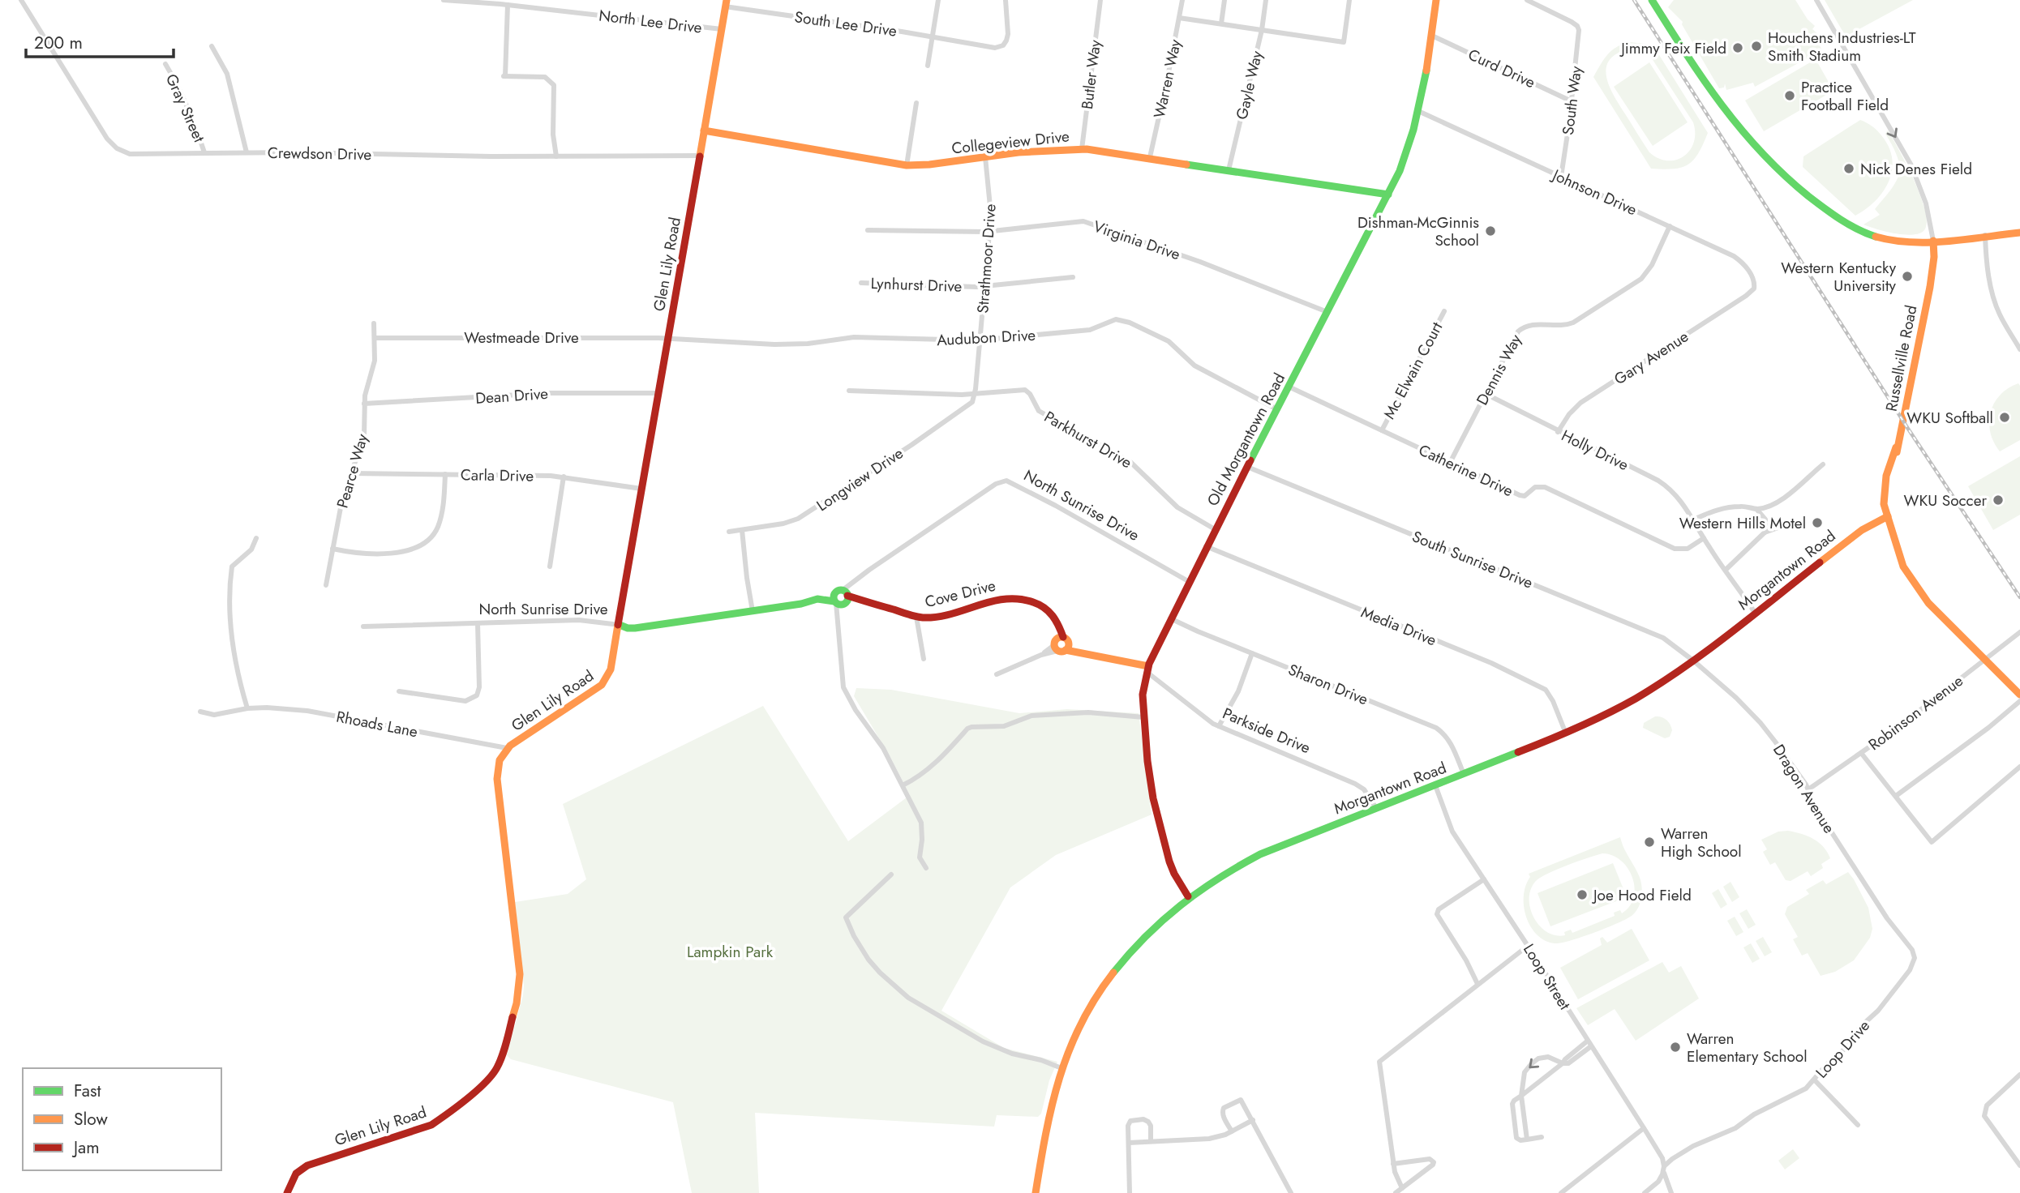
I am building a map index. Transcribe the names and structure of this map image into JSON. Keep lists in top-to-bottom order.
{
  "streets": {
    "street": [
      "North Lee Drive",
      "South Lee Drive",
      "Curd Drive",
      "Butler Way",
      "Warren Way",
      "Gayle Way",
      "South Way",
      "Gray Street",
      "Collegeview Drive",
      "Crewdson Drive",
      "Johnson Drive",
      "Virginia Drive",
      "Strathmoor Drive",
      "Glen Lily Road",
      "Lynhurst Drive",
      "Westmeade Drive",
      "Audubon Drive",
      "Gary Avenue",
      "Russellville Road",
      "Dennis Way",
      "Mc Elwain Court",
      "Dean Drive",
      "Parkhurst Drive",
      "Old Morgantown Road",
      "Holly Drive",
      "Catherine Drive",
      "Pearce Way",
      "Carla Drive",
      "Longview Drive",
      "North Sunrise Drive",
      "South Sunrise Drive",
      "Morgantown Road",
      "Cove Drive",
      "Media Drive",
      "Sharon Drive",
      "Robinson Avenue",
      "Rhoads Lane",
      "Parkside Drive",
      "Dragon Avenue",
      "Loop Street",
      "Loop Drive"
    ]
  },
  "crossings": [
    ["North Lee Drive", "Glen Lily Road"],
    ["South Lee Drive", "Glen Lily Road"],
    ["Curd Drive", "South Way"],
    ["Curd Drive", "Old Morgantown Road"],
    ["Butler Way", "Collegeview Drive"],
    ["Warren Way", "Collegeview Drive"],
    ["Gayle Way", "Collegeview Drive"],
    ["South Way", "Johnson Drive"],
    ["Gray Street", "Crewdson Drive"],
    ["Collegeview Drive", "Strathmoor Drive"],
    ["Collegeview Drive", "Glen Lily Road"],
    ["Collegeview Drive", "Old Morgantown Road"],
    ["Crewdson Drive", "Glen Lily Road"],
    ["Johnson Drive", "Gary Avenue"],
    ["Johnson Drive", "Dennis Way"],
    ["Johnson Drive", "Old Morgantown Road"],
    ["Virginia Drive", "Strathmoor Drive"],
    ["Virginia Drive", "Old Morgantown Road"],
    ["Strathmoor Drive", "Lynhurst Drive"],
    ["Strathmoor Drive", "Audubon Drive"],
    ["Strathmoor Drive", "Parkhurst Drive"],
    ["Strathmoor Drive", "Longview Drive"],
    ["Glen Lily Road", "Westmeade Drive"],
    ["Glen Lily Road", "Audubon Drive"],
    ["Glen Lily Road", "Dean Drive"],
    ["Glen Lily Road", "Carla Drive"],
    ["Glen Lily Road", "North Sunrise Drive"],
    ["Glen Lily Road", "Rhoads Lane"],
    ["Westmeade Drive", "Audubon Drive"],
    ["Westmeade Drive", "Pearce Way"],
    ["Audubon Drive", "Old Morgantown Road"],
    ["Gary Avenue", "Holly Drive"],
    ["Russellville Road", "Morgantown Road"],
    ["Russellville Road", "Robinson Avenue"],
    ["Dennis Way", "Holly Drive"],
    ["Dennis Way", "Catherine Drive"],
    ["Mc Elwain Court", "Catherine Drive"],
    ["Dean Drive", "Pearce Way"],
    ["Parkhurst Drive", "Old Morgantown Road"],
    ["Parkhurst Drive", "Longview Drive"],
    ["Old Morgantown Road", "Catherine Drive"],
    ["Old Morgantown Road", "North Sunrise Drive"],
    ["Old Morgantown Road", "South Sunrise Drive"],
    ["Old Morgantown Road", "Morgantown Road"],
    ["Old Morgantown Road", "Media Drive"],
    ["Old Morgantown Road", "Sharon Drive"],
    ["Old Morgantown Road", "Parkside Drive"],
    ["Holly Drive", "Catherine Drive"],
    ["Holly Drive", "Morgantown Road"],
    ["Pearce Way", "Carla Drive"],
    ["North Sunrise Drive", "Cove Drive"],
    ["South Sunrise Drive", "Morgantown Road"],
    ["South Sunrise Drive", "Dragon Avenue"],
    ["Morgantown Road", "Media Drive"],
    ["Morgantown Road", "Sharon Drive"],
    ["Morgantown Road", "Parkside Drive"],
    ["Morgantown Road", "Dragon Avenue"],
    ["Morgantown Road", "Loop Street"],
    ["Cove Drive", "Parkside Drive"],
    ["Robinson Avenue", "Dragon Avenue"],
    ["Dragon Avenue", "Loop Drive"],
    ["Loop Street", "Loop Drive"]
  ],
  "parks": ["Lampkin Park"],
  "places": [
    "Houchens Industries-LT Smith Stadium",
    "Jimmy Feix Field",
    "Practice Football Field",
    "Nick Denes Field",
    "Dishman-McGinnis School",
    "Western Kentucky University",
    "WKU Softball",
    "WKU Soccer",
    "Western Hills Motel",
    "Warren High School",
    "Joe Hood Field",
    "Warren Elementary School"
  ],
  "legend": ["Fast", "Slow", "Jam"],
  "scale_bar": "200 m"
}
